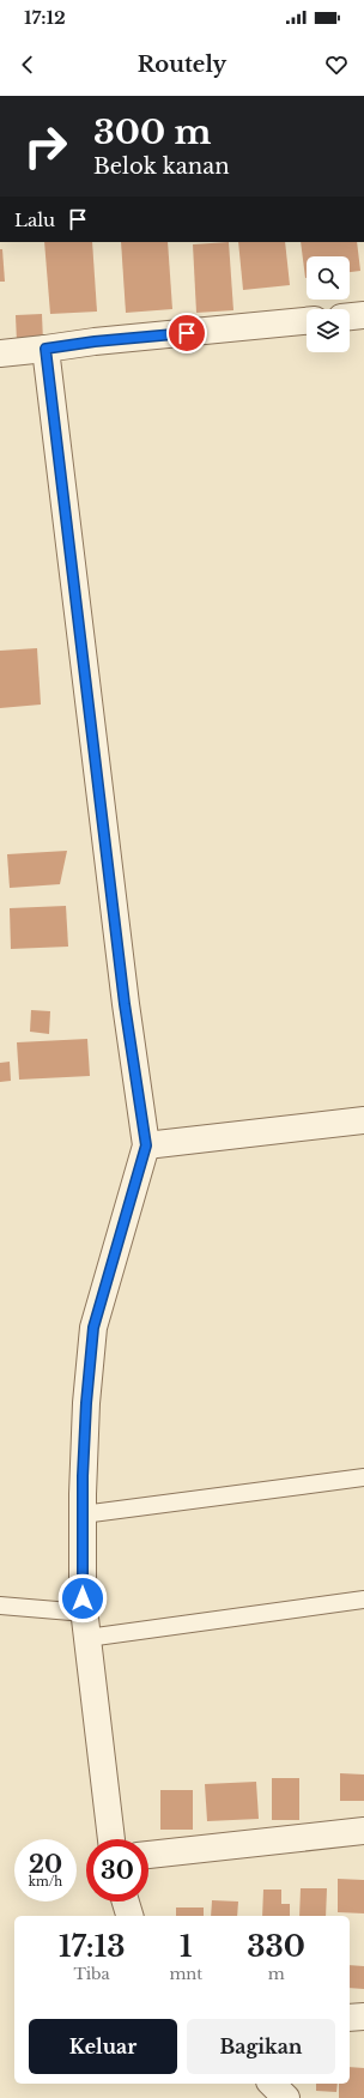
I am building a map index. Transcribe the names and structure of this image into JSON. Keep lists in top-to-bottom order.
{
  "page": {
    "status": "17:12",
    "header": "Routely",
    "turn": ["300 m", "Belok kanan"],
    "then": "Lalu",
    "speed": "20 km/h",
    "limit": "30",
    "eta": [
      "17:13",
      "Tiba",
      "1",
      "mnt",
      "330",
      "m"
    ],
    "buttons": ["Keluar", "Bagikan"]
  }
}
